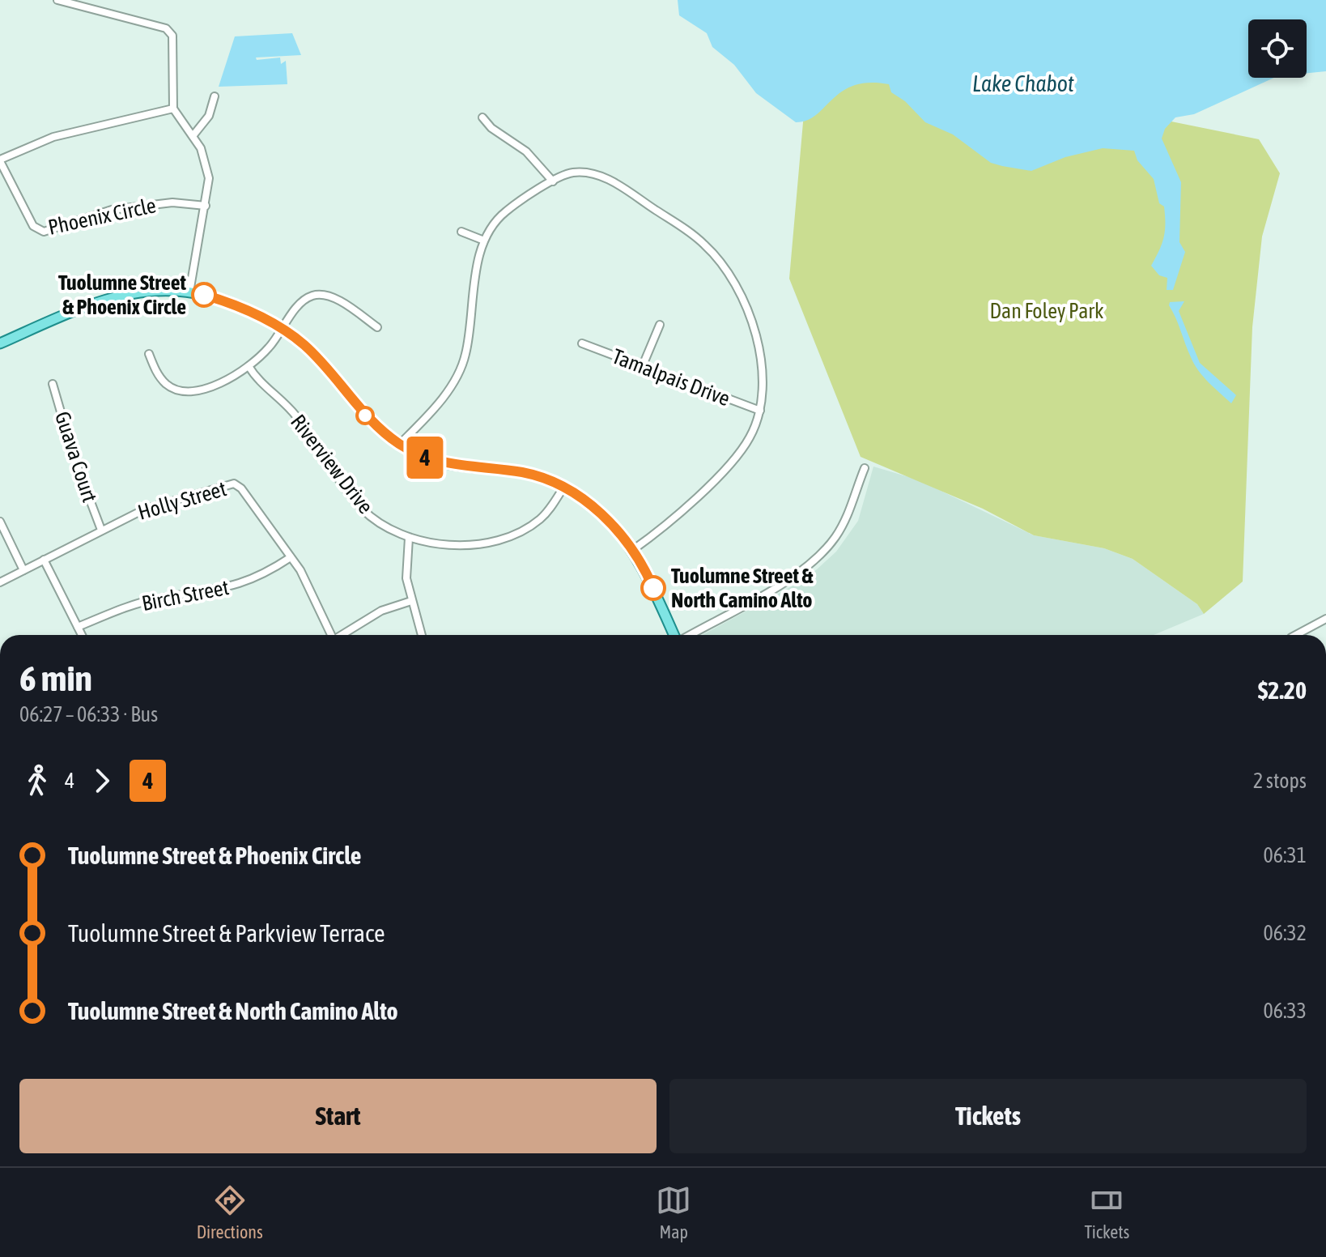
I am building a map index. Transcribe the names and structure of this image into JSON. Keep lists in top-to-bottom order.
{
  "streets": {
    "street": [
      "Phoenix Circle",
      "Tamalpais Drive",
      "Guava Court",
      "Riverview Drive",
      "Holly Street",
      "Birch Street"
    ]
  },
  "crossings": [
    ["Guava Court", "Holly Street"],
    ["Holly Street", "Birch Street"]
  ],
  "water": ["Lake Chabot"],
  "parks": ["Dan Foley Park"],
  "places": ["Tuolumne Street & Phoenix Circle", "Tuolumne Street & North Camino Alto"],
  "lines": ["bus line 4"],
  "page": {
    "on_map": "4",
    "heading": ["6 min", "06:27 – 06:33 · Bus", "$2.20"],
    "legs": ["4", "4", "2 stops"],
    "list": [
      {
        "name": "Tuolumne Street & Phoenix Circle",
        "value": "06:31"
      },
      {
        "name": "Tuolumne Street & Parkview Terrace",
        "value": "06:32"
      },
      {
        "name": "Tuolumne Street & North Camino Alto",
        "value": "06:33"
      }
    ],
    "buttons": ["Start", "Tickets"],
    "tabs": ["Directions", "Map", "Tickets"]
  }
}
